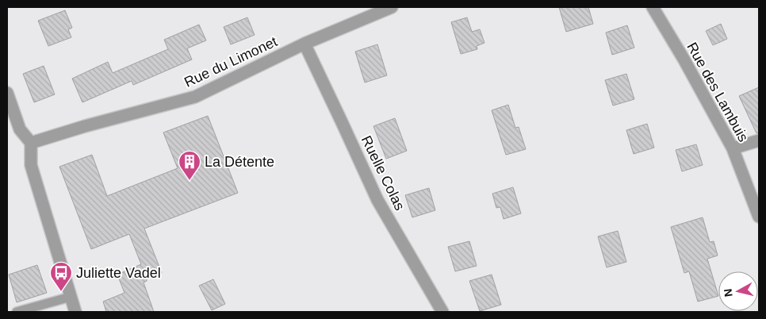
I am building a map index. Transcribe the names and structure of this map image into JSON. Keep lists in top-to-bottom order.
{
  "streets": {
    "street": ["Rue du Limonet", "Rue des Lambuis", "Ruelle Colas"]
  },
  "crossings": [
    ["Rue du Limonet", "Ruelle Colas"]
  ],
  "places": {
    "building": ["La Détente"],
    "bus stop": ["Juliette Vadel"]
  },
  "north": "left"
}
